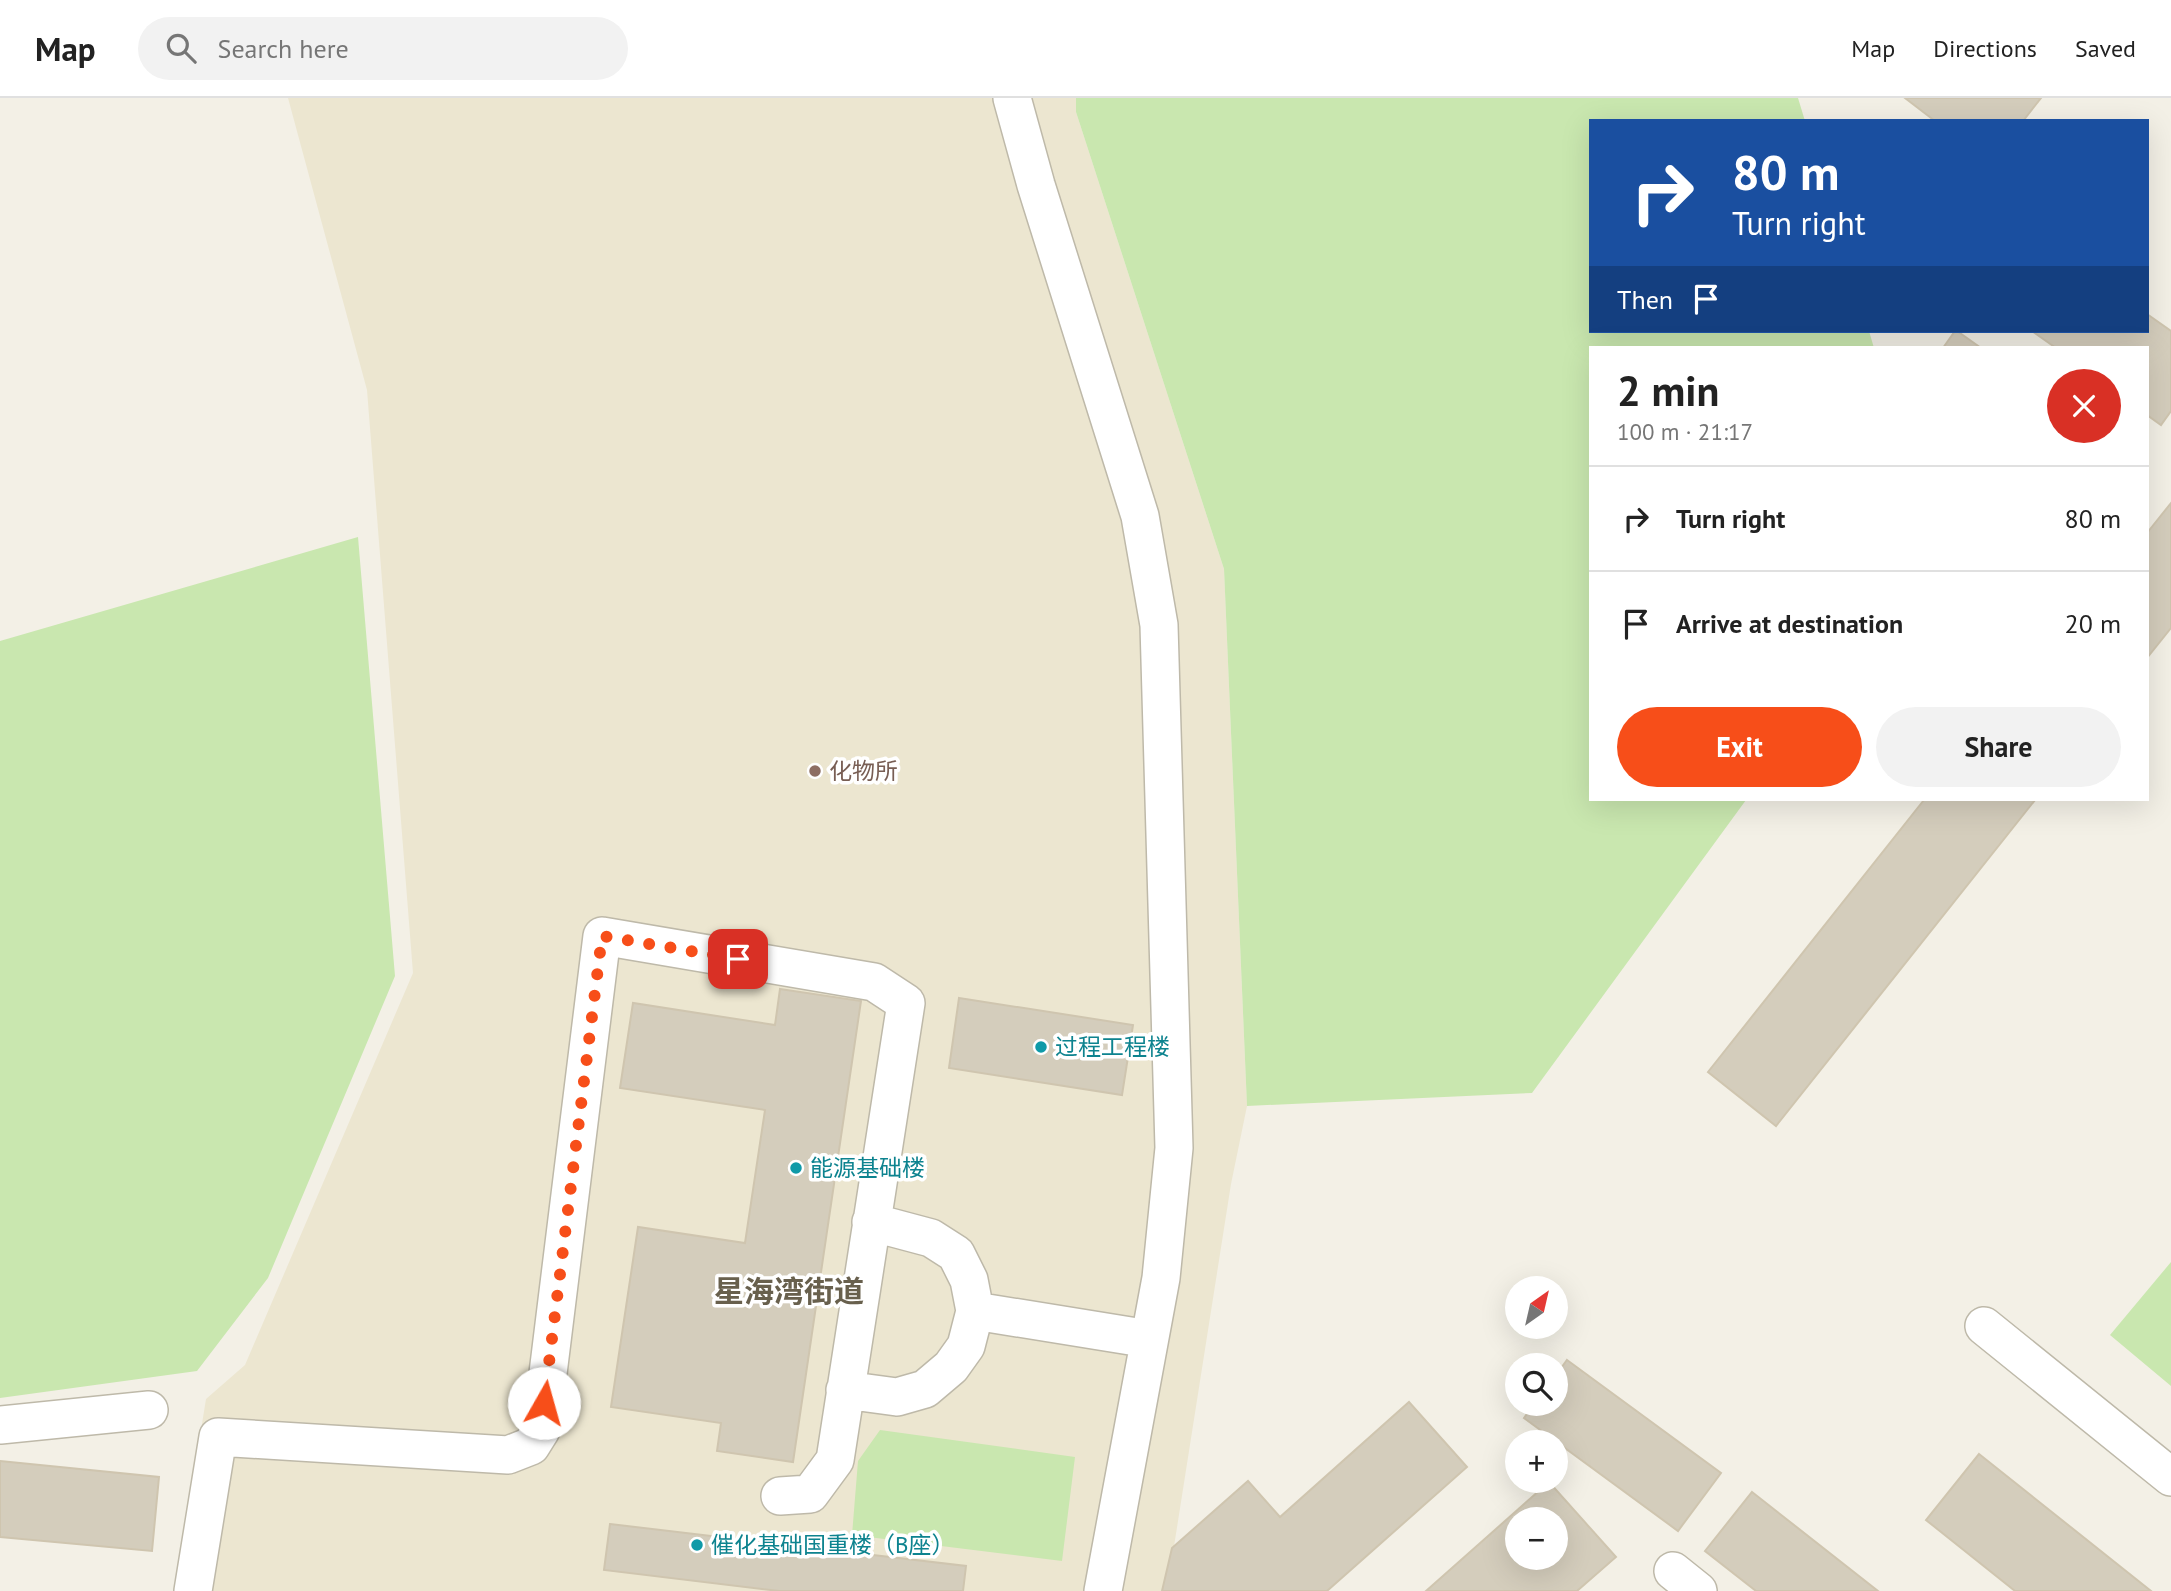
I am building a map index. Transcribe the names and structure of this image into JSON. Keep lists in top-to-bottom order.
{
  "districts": ["星海湾街道"],
  "places": [
    "化物所",
    "过程工程楼",
    "能源基础楼",
    "催化基础国重楼（B座）"
  ],
  "north": "top right",
  "page": {
    "header": "Map",
    "search": "Search here",
    "nav": ["Map", "Directions", "Saved"],
    "turn": ["80 m", "Turn right"],
    "then": "Then",
    "heading": ["2 min", "100 m · 21:17"],
    "list": [
      {
        "name": "Turn right",
        "value": "80 m"
      },
      {
        "name": "Arrive at destination",
        "value": "20 m"
      }
    ],
    "buttons": ["Exit", "Share"],
    "map_buttons": ["+", "−"]
  }
}
